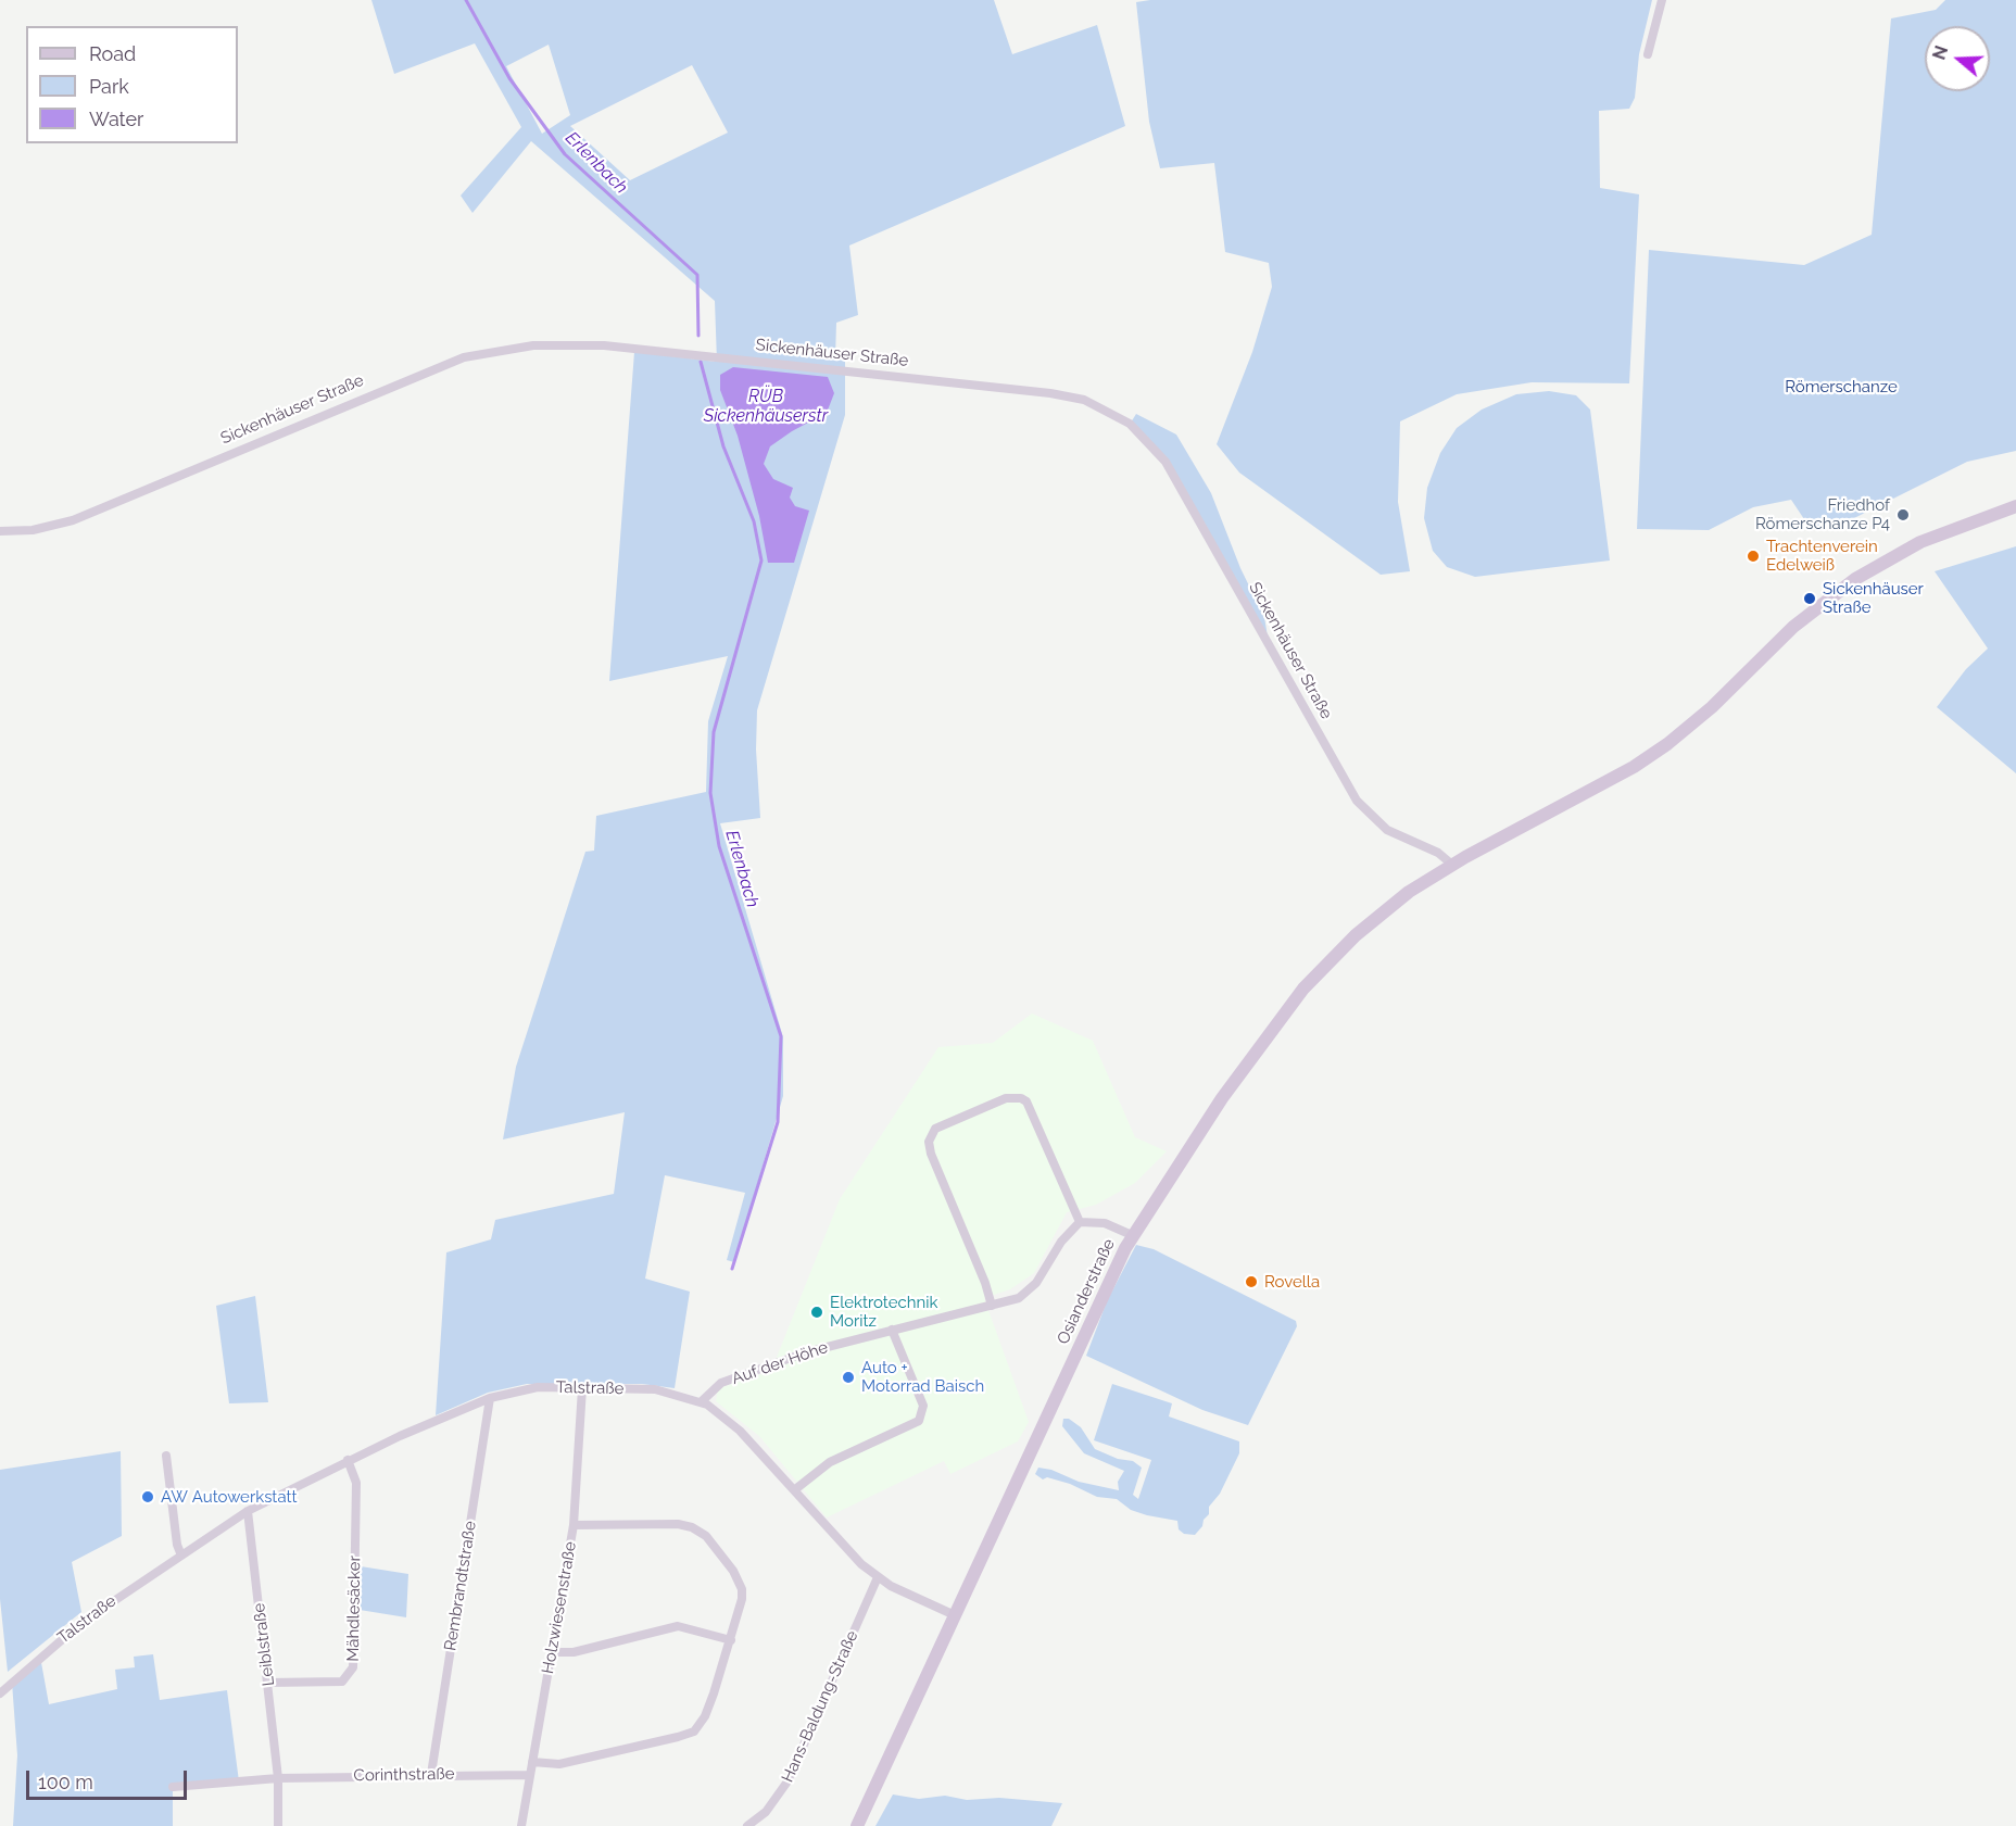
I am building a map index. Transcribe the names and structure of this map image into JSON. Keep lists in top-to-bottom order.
{
  "streets": {
    "street": [
      "Sickenhäuser Straße",
      "Osianderstraße",
      "Auf der Höhe",
      "Talstraße",
      "Rembrandtstraße",
      "Holzwiesenstraße",
      "Mähdlesäcker",
      "Leiblstraße",
      "Hans-Baldung-Straße",
      "Corinthstraße"
    ]
  },
  "crossings": [
    ["Sickenhäuser Straße", "Osianderstraße"],
    ["Osianderstraße", "Talstraße"],
    ["Auf der Höhe", "Talstraße"],
    ["Talstraße", "Rembrandtstraße"],
    ["Talstraße", "Holzwiesenstraße"],
    ["Talstraße", "Mähdlesäcker"],
    ["Talstraße", "Leiblstraße"],
    ["Talstraße", "Hans-Baldung-Straße"],
    ["Rembrandtstraße", "Corinthstraße"],
    ["Holzwiesenstraße", "Corinthstraße"],
    ["Mähdlesäcker", "Leiblstraße"],
    ["Leiblstraße", "Corinthstraße"]
  ],
  "water": ["Erlenbach", "RÜB Sickenhäuserstr"],
  "parks": ["Römerschanze"],
  "places": [
    "Friedhof Römerschanze P4",
    "Trachtenverein Edelweiß",
    "Sickenhäuser Straße",
    "Rovella",
    "Elektrotechnik Moritz",
    "Auto + Motorrad Baisch",
    "AW Autowerkstatt"
  ],
  "legend": ["Road", "Park", "Water"],
  "scale_bar": "100 m",
  "north": "left"
}
